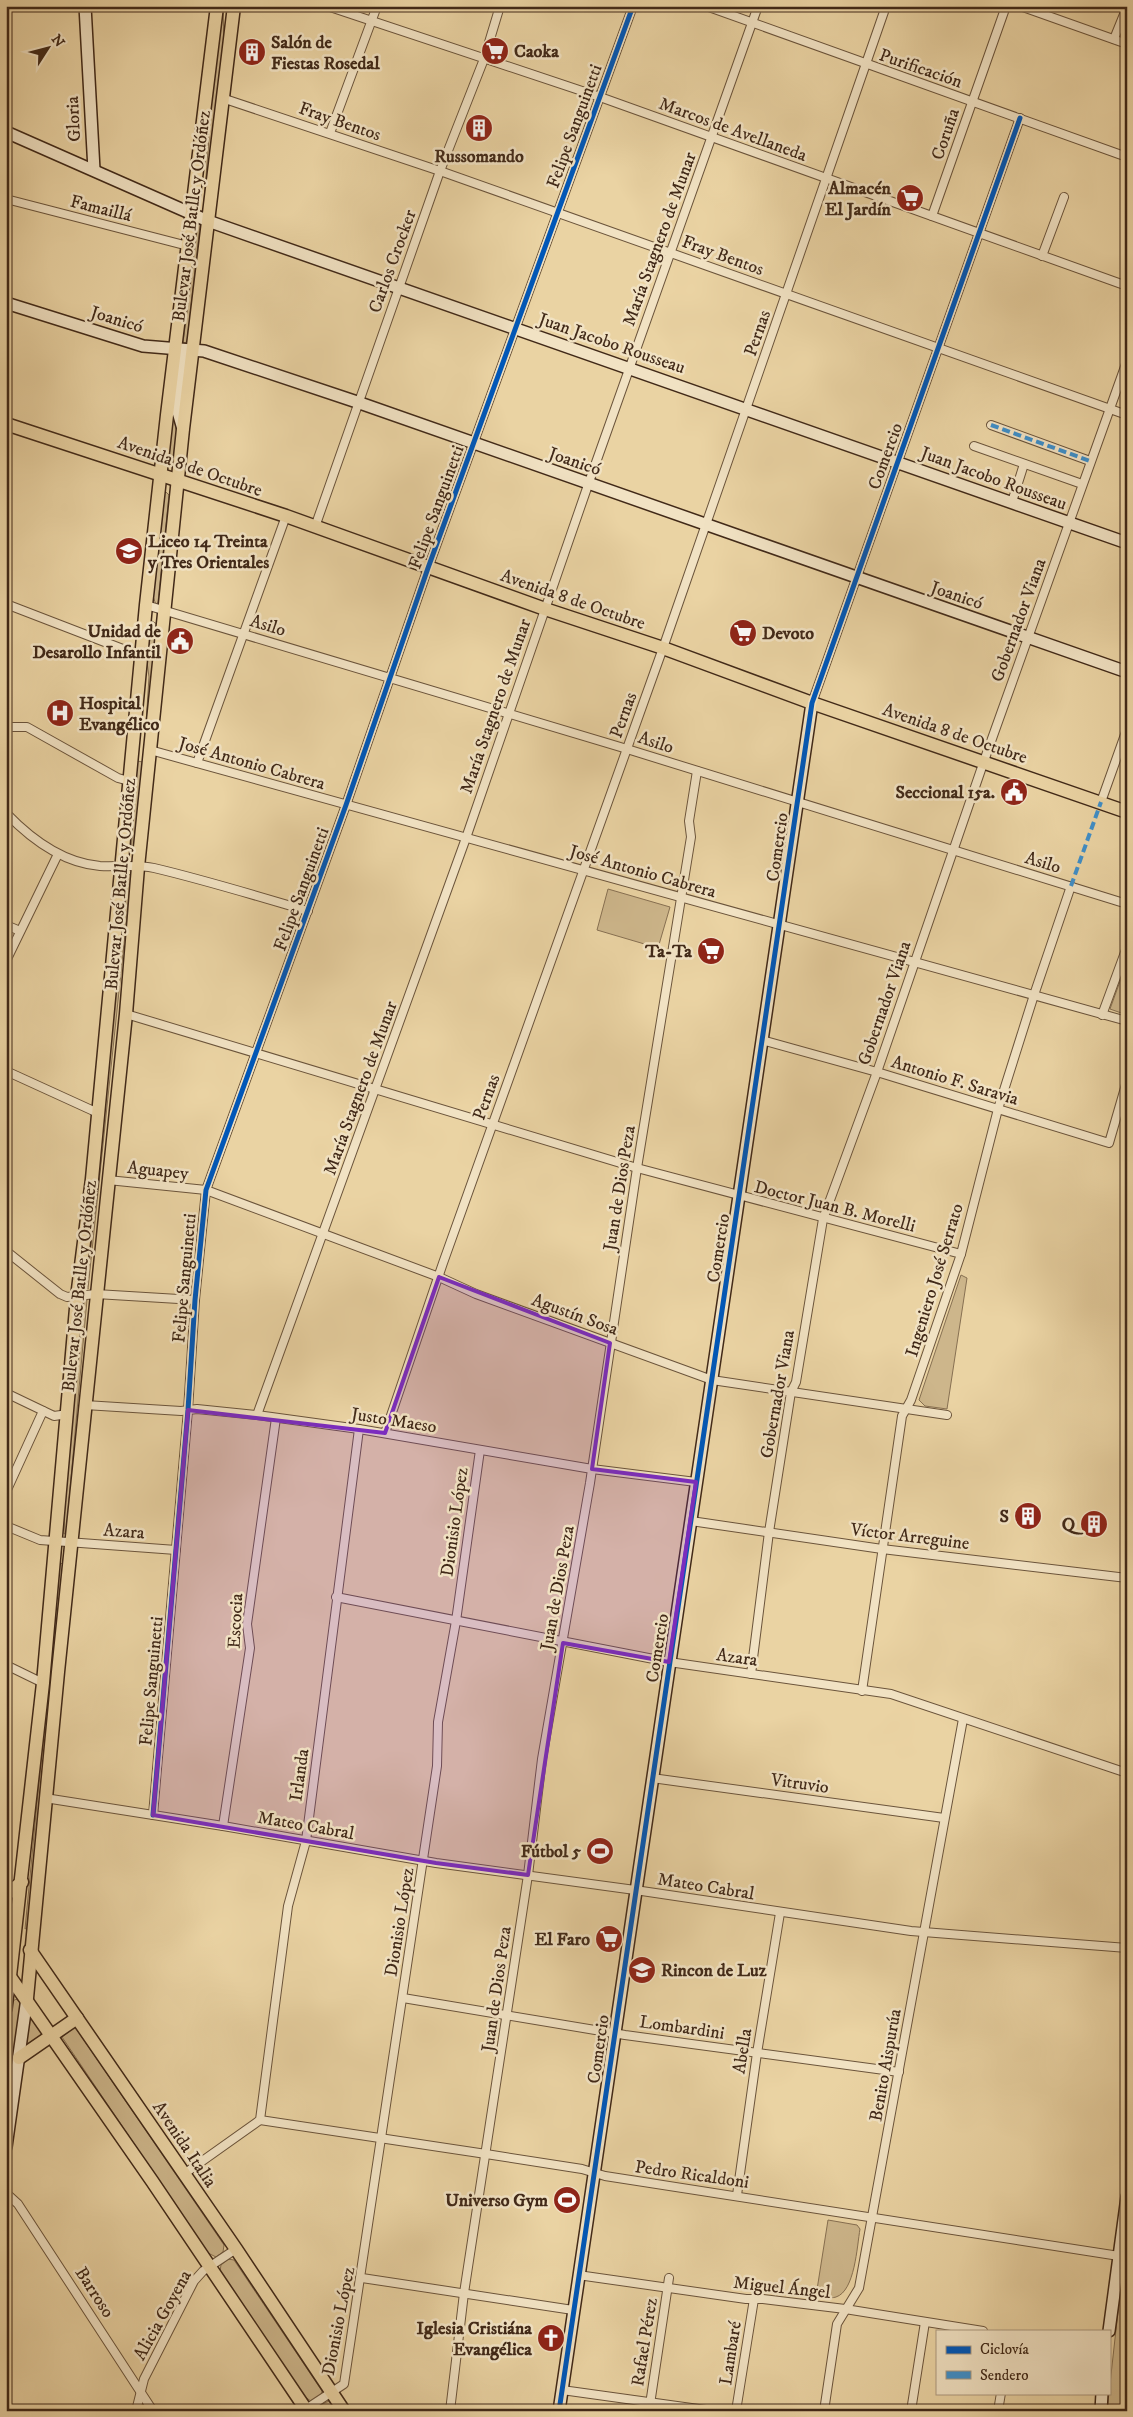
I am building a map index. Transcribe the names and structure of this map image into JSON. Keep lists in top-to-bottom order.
{
  "streets": {
    "main road": ["Bulevar José Batlle y Ordóñez", "Avenida 8 de Octubre", "Avenida Italia"],
    "street": [
      "Purificación",
      "Gloria",
      "Fray Bentos",
      "Felipe Sanguinetti",
      "Marcos de Avellaneda",
      "Coruña",
      "Famaillá",
      "María Stagnero de Munar",
      "Carlos Crocker",
      "Joanicó",
      "Pernas",
      "Juan Jacobo Rousseau",
      "Comercio",
      "Gobernador Viana",
      "Asilo",
      "José Antonio Cabrera",
      "Antonio F. Saravia",
      "Aguapey",
      "Juan de Dios Peza",
      "Doctor Juan B. Morelli",
      "Ingeniero José Serrato",
      "Agustín Sosa",
      "Justo Maeso",
      "Dionisio López",
      "Azara",
      "Víctor Arreguine",
      "Escocia",
      "Irlanda",
      "Vitruvio",
      "Mateo Cabral",
      "Lombardini",
      "Abella",
      "Benito Aispurúa",
      "Pedro Ricaldoni",
      "Miguel Ángel",
      "Barroso",
      "Alicia Goyena",
      "Rafael Pérez",
      "Lambaré"
    ]
  },
  "crossings": [
    ["Purificación", "Coruña"],
    ["Purificación", "María Stagnero de Munar"],
    ["Purificación", "Pernas"],
    ["Purificación", "Comercio"],
    ["Gloria", "Juan Jacobo Rousseau"],
    ["Fray Bentos", "Felipe Sanguinetti"],
    ["Fray Bentos", "Bulevar José Batlle y Ordóñez"],
    ["Fray Bentos", "María Stagnero de Munar"],
    ["Fray Bentos", "Carlos Crocker"],
    ["Fray Bentos", "Pernas"],
    ["Fray Bentos", "Comercio"],
    ["Fray Bentos", "Gobernador Viana"],
    ["Felipe Sanguinetti", "Marcos de Avellaneda"],
    ["Felipe Sanguinetti", "Joanicó"],
    ["Felipe Sanguinetti", "Juan Jacobo Rousseau"],
    ["Felipe Sanguinetti", "Avenida 8 de Octubre"],
    ["Felipe Sanguinetti", "Asilo"],
    ["Felipe Sanguinetti", "José Antonio Cabrera"],
    ["Felipe Sanguinetti", "Aguapey"],
    ["Felipe Sanguinetti", "Doctor Juan B. Morelli"],
    ["Felipe Sanguinetti", "Agustín Sosa"],
    ["Felipe Sanguinetti", "Justo Maeso"],
    ["Felipe Sanguinetti", "Azara"],
    ["Felipe Sanguinetti", "Mateo Cabral"],
    ["Marcos de Avellaneda", "Coruña"],
    ["Marcos de Avellaneda", "María Stagnero de Munar"],
    ["Marcos de Avellaneda", "Carlos Crocker"],
    ["Marcos de Avellaneda", "Pernas"],
    ["Marcos de Avellaneda", "Comercio"],
    ["Famaillá", "Bulevar José Batlle y Ordóñez"],
    ["Bulevar José Batlle y Ordóñez", "Joanicó"],
    ["Bulevar José Batlle y Ordóñez", "Juan Jacobo Rousseau"],
    ["Bulevar José Batlle y Ordóñez", "Avenida 8 de Octubre"],
    ["Bulevar José Batlle y Ordóñez", "Asilo"],
    ["Bulevar José Batlle y Ordóñez", "José Antonio Cabrera"],
    ["Bulevar José Batlle y Ordóñez", "Aguapey"],
    ["Bulevar José Batlle y Ordóñez", "Doctor Juan B. Morelli"],
    ["Bulevar José Batlle y Ordóñez", "Justo Maeso"],
    ["Bulevar José Batlle y Ordóñez", "Azara"],
    ["Bulevar José Batlle y Ordóñez", "Mateo Cabral"],
    ["Bulevar José Batlle y Ordóñez", "Avenida Italia"],
    ["María Stagnero de Munar", "Joanicó"],
    ["María Stagnero de Munar", "Juan Jacobo Rousseau"],
    ["María Stagnero de Munar", "Avenida 8 de Octubre"],
    ["María Stagnero de Munar", "Asilo"],
    ["María Stagnero de Munar", "José Antonio Cabrera"],
    ["María Stagnero de Munar", "Doctor Juan B. Morelli"],
    ["María Stagnero de Munar", "Agustín Sosa"],
    ["María Stagnero de Munar", "Justo Maeso"],
    ["Carlos Crocker", "Joanicó"],
    ["Carlos Crocker", "Juan Jacobo Rousseau"],
    ["Carlos Crocker", "Avenida 8 de Octubre"],
    ["Joanicó", "Pernas"],
    ["Joanicó", "Comercio"],
    ["Joanicó", "Gobernador Viana"],
    ["Pernas", "Juan Jacobo Rousseau"],
    ["Pernas", "Avenida 8 de Octubre"],
    ["Pernas", "Asilo"],
    ["Pernas", "José Antonio Cabrera"],
    ["Pernas", "Doctor Juan B. Morelli"],
    ["Pernas", "Agustín Sosa"],
    ["Pernas", "Justo Maeso"],
    ["Juan Jacobo Rousseau", "Comercio"],
    ["Juan Jacobo Rousseau", "Gobernador Viana"],
    ["Comercio", "Avenida 8 de Octubre"],
    ["Comercio", "Asilo"],
    ["Comercio", "José Antonio Cabrera"],
    ["Comercio", "Antonio F. Saravia"],
    ["Comercio", "Doctor Juan B. Morelli"],
    ["Comercio", "Agustín Sosa"],
    ["Comercio", "Justo Maeso"],
    ["Comercio", "Azara"],
    ["Comercio", "Víctor Arreguine"],
    ["Comercio", "Vitruvio"],
    ["Comercio", "Mateo Cabral"],
    ["Comercio", "Lombardini"],
    ["Comercio", "Pedro Ricaldoni"],
    ["Comercio", "Miguel Ángel"],
    ["Avenida 8 de Octubre", "Gobernador Viana"],
    ["Gobernador Viana", "Asilo"],
    ["Gobernador Viana", "José Antonio Cabrera"],
    ["Gobernador Viana", "Antonio F. Saravia"],
    ["Gobernador Viana", "Doctor Juan B. Morelli"],
    ["Gobernador Viana", "Agustín Sosa"],
    ["Gobernador Viana", "Azara"],
    ["Gobernador Viana", "Víctor Arreguine"],
    ["Asilo", "Juan de Dios Peza"],
    ["Asilo", "Ingeniero José Serrato"],
    ["José Antonio Cabrera", "Juan de Dios Peza"],
    ["José Antonio Cabrera", "Ingeniero José Serrato"],
    ["Antonio F. Saravia", "Ingeniero José Serrato"],
    ["Aguapey", "Agustín Sosa"],
    ["Juan de Dios Peza", "Doctor Juan B. Morelli"],
    ["Juan de Dios Peza", "Agustín Sosa"],
    ["Juan de Dios Peza", "Justo Maeso"],
    ["Juan de Dios Peza", "Azara"],
    ["Juan de Dios Peza", "Mateo Cabral"],
    ["Juan de Dios Peza", "Lombardini"],
    ["Juan de Dios Peza", "Pedro Ricaldoni"],
    ["Doctor Juan B. Morelli", "Ingeniero José Serrato"],
    ["Ingeniero José Serrato", "Agustín Sosa"],
    ["Ingeniero José Serrato", "Azara"],
    ["Ingeniero José Serrato", "Víctor Arreguine"],
    ["Justo Maeso", "Dionisio López"],
    ["Justo Maeso", "Escocia"],
    ["Justo Maeso", "Irlanda"],
    ["Dionisio López", "Azara"],
    ["Dionisio López", "Mateo Cabral"],
    ["Dionisio López", "Lombardini"],
    ["Dionisio López", "Avenida Italia"],
    ["Dionisio López", "Pedro Ricaldoni"],
    ["Azara", "Irlanda"],
    ["Azara", "Benito Aispurúa"],
    ["Escocia", "Mateo Cabral"],
    ["Irlanda", "Mateo Cabral"],
    ["Irlanda", "Pedro Ricaldoni"],
    ["Vitruvio", "Benito Aispurúa"],
    ["Mateo Cabral", "Abella"],
    ["Mateo Cabral", "Benito Aispurúa"],
    ["Lombardini", "Abella"],
    ["Lombardini", "Benito Aispurúa"],
    ["Abella", "Pedro Ricaldoni"],
    ["Benito Aispurúa", "Pedro Ricaldoni"],
    ["Benito Aispurúa", "Miguel Ángel"],
    ["Avenida Italia", "Alicia Goyena"],
    ["Miguel Ángel", "Rafael Pérez"],
    ["Miguel Ángel", "Lambaré"],
    ["Barroso", "Alicia Goyena"]
  ],
  "places": {
    "supermarket": [
      "Caoka",
      "Almacén El Jardín",
      "Devoto",
      "Ta-Ta",
      "El Faro"
    ],
    "building": [
      "Salón de Fiestas Rosedal",
      "Russomando",
      "S",
      "Q"
    ],
    "school or university": ["Liceo 14 Treinta y Tres Orientales", "Rincon de Luz"],
    "public building": ["Unidad de Desarollo Infantil", "Seccional 15a."],
    "hospital": ["Hospital Evangélico"],
    "sports": ["Fútbol 5", "Universo Gym"],
    "church": ["Iglesia Cristiána Evangélica"]
  },
  "legend": ["Ciclovía", "Sendero"],
  "north": "top right"
}
